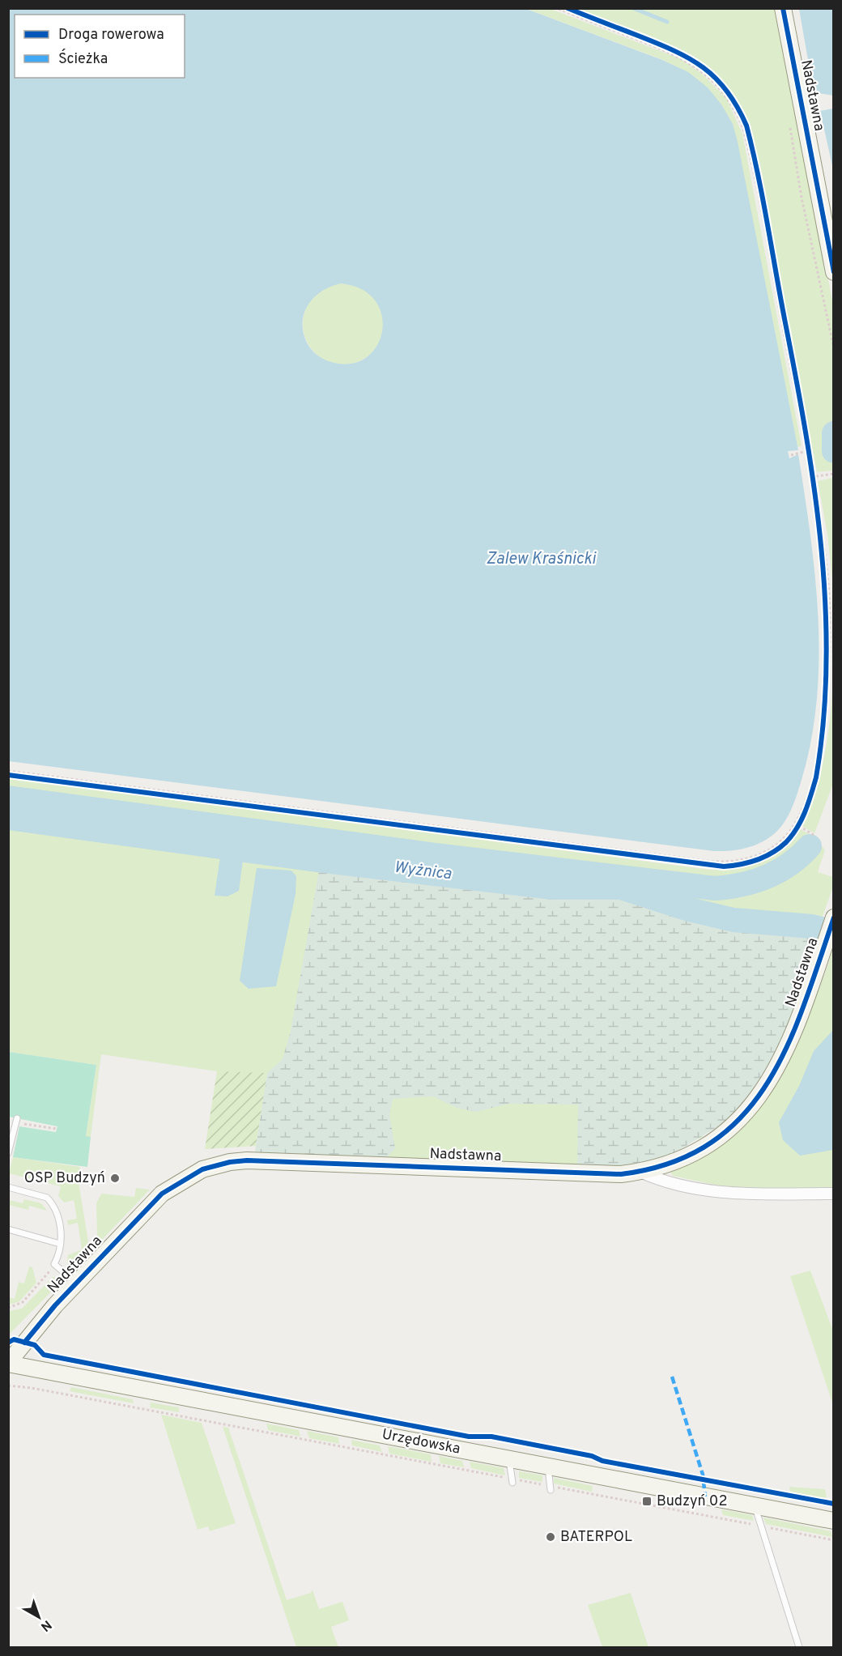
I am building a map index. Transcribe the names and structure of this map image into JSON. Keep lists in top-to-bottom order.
{
  "streets": {
    "street": ["Nadstawna", "Urzędowska"]
  },
  "crossings": [
    ["Nadstawna", "Urzędowska"]
  ],
  "water": ["Zalew Kraśnicki", "Wyżnica"],
  "places": {
    "other": ["OSP Budzyń", "BATERPOL"],
    "transit": ["Budzyń 02"]
  },
  "legend": ["Droga rowerowa", "Ścieżka"],
  "north": "bottom right"
}
